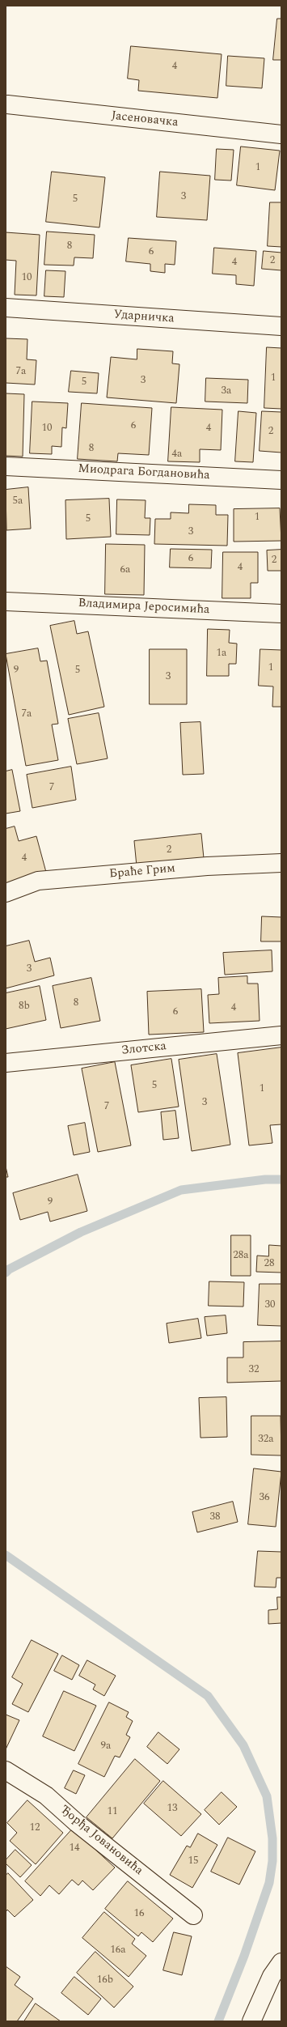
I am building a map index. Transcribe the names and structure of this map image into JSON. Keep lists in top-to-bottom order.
{
  "streets": {
    "street": [
      "Јасеновачка",
      "Ударничка",
      "Миодрага Богдановића",
      "Владимира Јеросимића",
      "Браће Грим",
      "Злотска",
      "Ђорђа Јовановића"
    ]
  },
  "house_numbers": [
    "4",
    "1",
    "3",
    "5",
    "8",
    "6",
    "2",
    "4",
    "10",
    "7a",
    "1",
    "3",
    "5",
    "3a",
    "6",
    "10",
    "4",
    "2",
    "8",
    "4a",
    "5a",
    "1",
    "5",
    "3",
    "6",
    "2",
    "4",
    "6a",
    "1a",
    "1",
    "9",
    "5",
    "3",
    "7a",
    "7",
    "2",
    "4",
    "3",
    "8",
    "8b",
    "4",
    "6",
    "5",
    "1",
    "3",
    "7",
    "9",
    "28a",
    "28",
    "30",
    "32",
    "32a",
    "36",
    "38",
    "9a",
    "13",
    "11",
    "12",
    "14",
    "15",
    "16",
    "16a",
    "16b"
  ]
}
